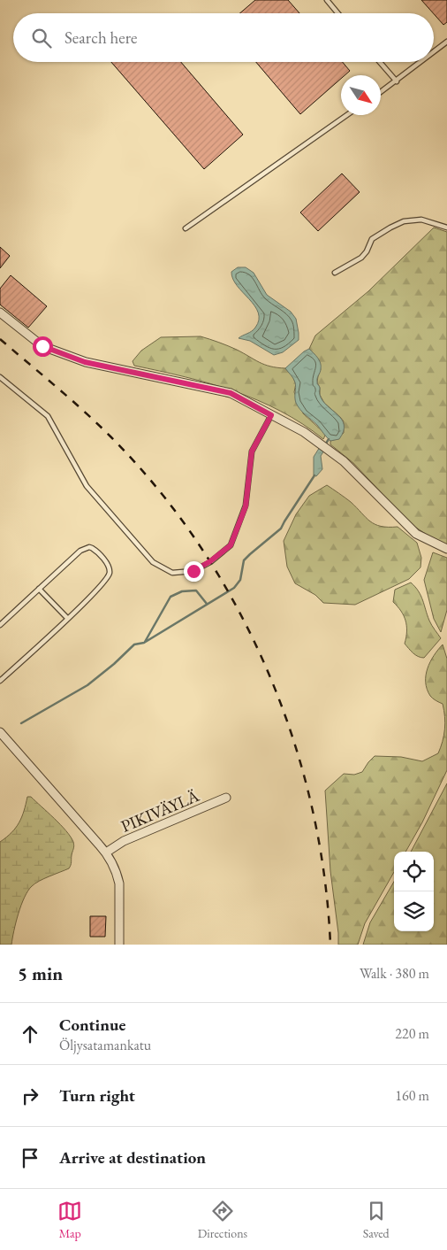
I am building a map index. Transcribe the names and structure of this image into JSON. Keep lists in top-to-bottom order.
{
  "streets": {
    "street": ["PIKIVÄYLÄ"]
  },
  "north": "bottom right",
  "page": {
    "search": "Search here",
    "heading": ["5 min", "Walk · 380 m"],
    "list": [
      ["Continue", "Öljysatamankatu", "220 m"],
      ["Turn right", "160 m"],
      "Arrive at destination"
    ],
    "nav": ["Map", "Directions", "Saved"]
  }
}
